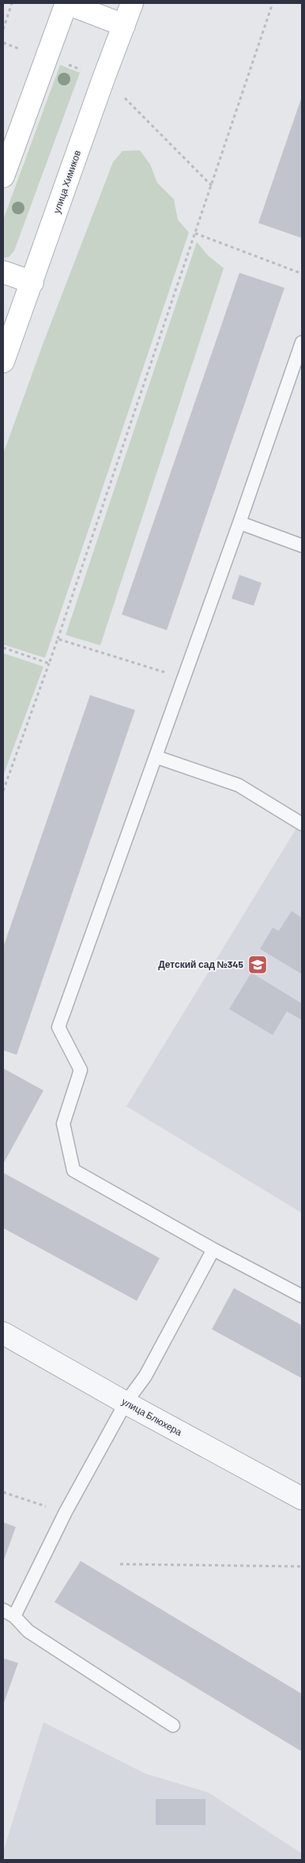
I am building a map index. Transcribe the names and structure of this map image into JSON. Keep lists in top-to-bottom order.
{
  "streets": {
    "main road": ["улица Химиков"],
    "street": ["улица Блюхера"]
  },
  "places": {
    "school or university": ["Детский сад №345"]
  }
}
